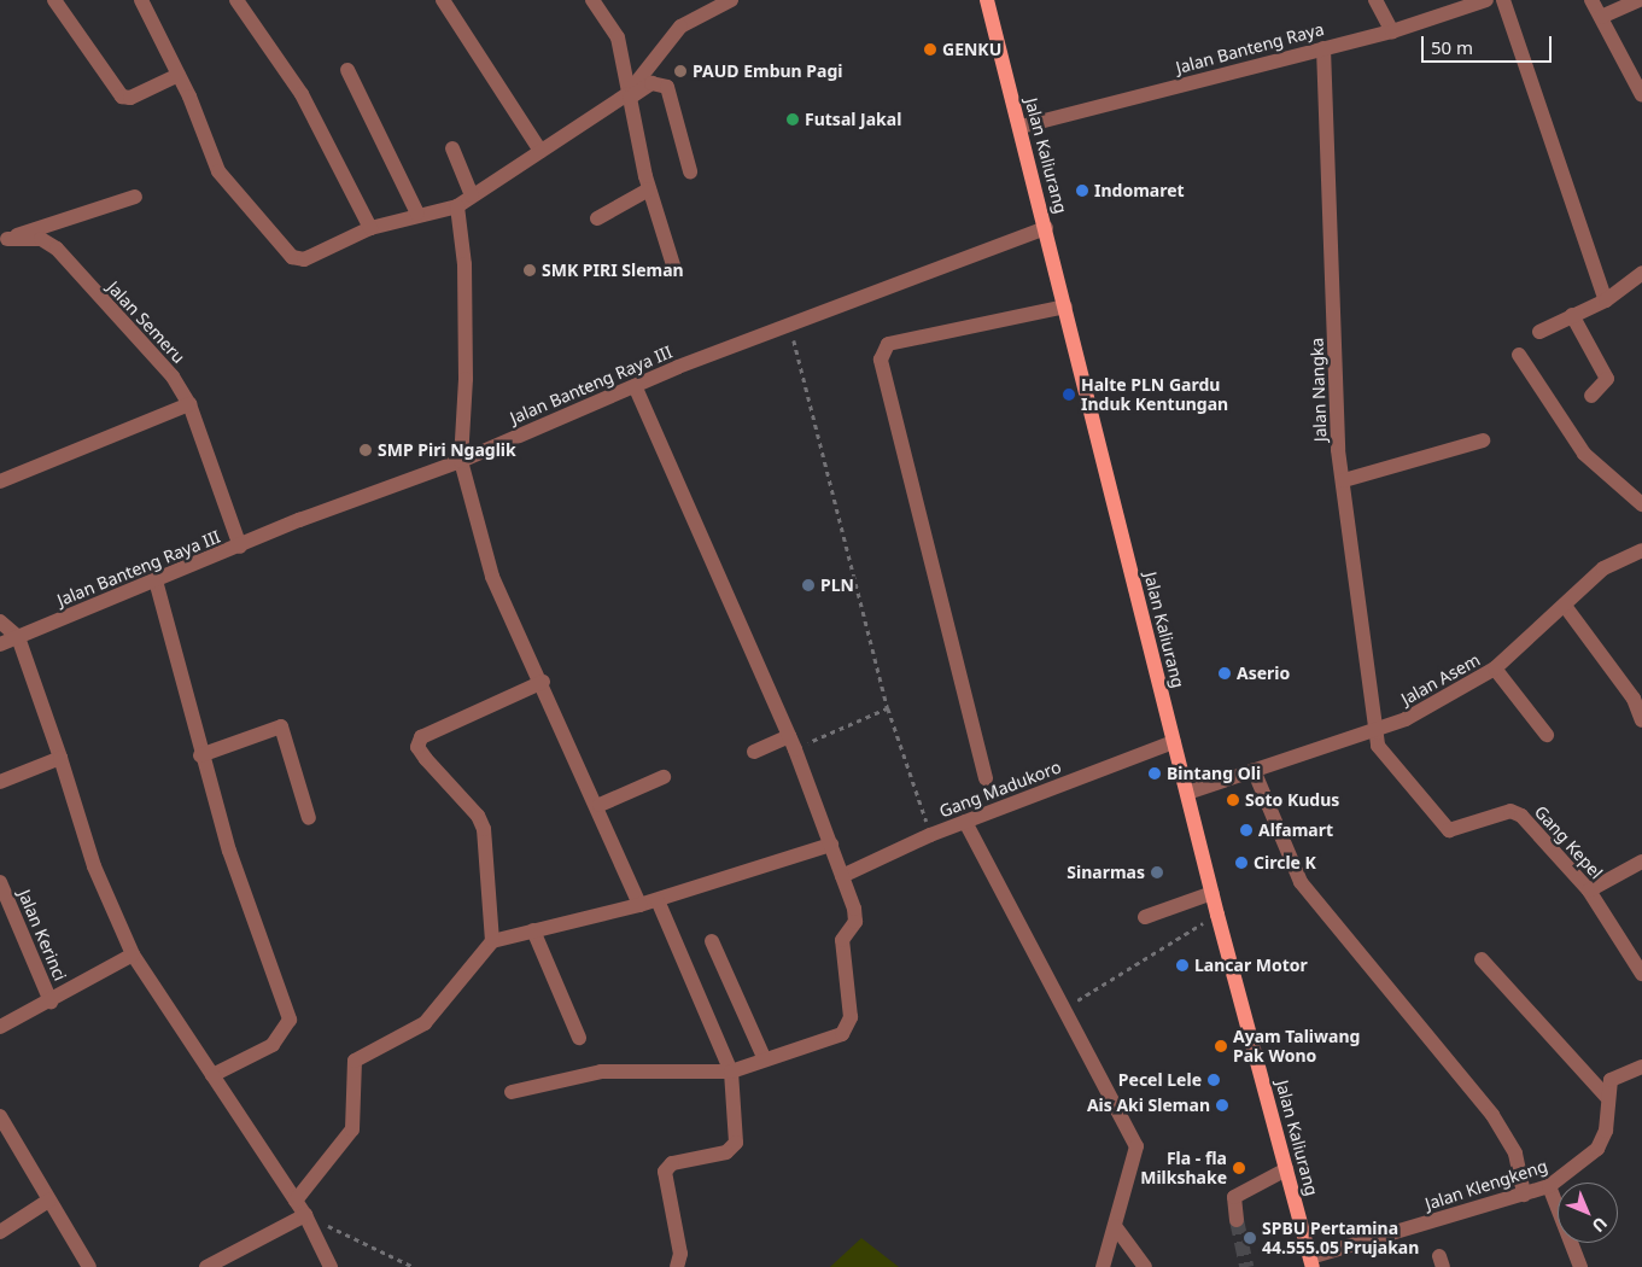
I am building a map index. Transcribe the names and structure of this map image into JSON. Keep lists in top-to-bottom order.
{
  "streets": {
    "main road": ["Jalan Kaliurang"],
    "street": [
      "Jalan Banteng Raya",
      "Jalan Semeru",
      "Jalan Banteng Raya III",
      "Jalan Nangka",
      "Jalan Asem",
      "Gang Madukoro",
      "Gang Kepel",
      "Jalan Kerinci",
      "Jalan Klengkeng"
    ]
  },
  "crossings": [
    ["Jalan Banteng Raya", "Jalan Kaliurang"],
    ["Jalan Banteng Raya", "Jalan Nangka"],
    ["Jalan Kaliurang", "Jalan Banteng Raya III"],
    ["Jalan Kaliurang", "Jalan Asem"],
    ["Jalan Kaliurang", "Gang Madukoro"],
    ["Jalan Kaliurang", "Jalan Klengkeng"],
    ["Jalan Semeru", "Jalan Banteng Raya III"],
    ["Jalan Nangka", "Jalan Asem"],
    ["Jalan Nangka", "Gang Kepel"],
    ["Jalan Asem", "Gang Kepel"]
  ],
  "places": [
    "GENKU",
    "PAUD Embun Pagi",
    "Futsal Jakal",
    "Indomaret",
    "SMK PIRI Sleman",
    "Halte PLN Gardu Induk Kentungan",
    "SMP Piri Ngaglik",
    "PLN",
    "Aserio",
    "Bintang Oli",
    "Soto Kudus",
    "Alfamart",
    "Circle K",
    "Sinarmas",
    "Lancar Motor",
    "Ayam Taliwang Pak Wono",
    "Pecel Lele",
    "Ais Aki Sleman",
    "Fla - fla Milkshake",
    "SPBU Pertamina 44.555.05 Prujakan"
  ],
  "scale_bar": "50 m",
  "north": "bottom right"
}
